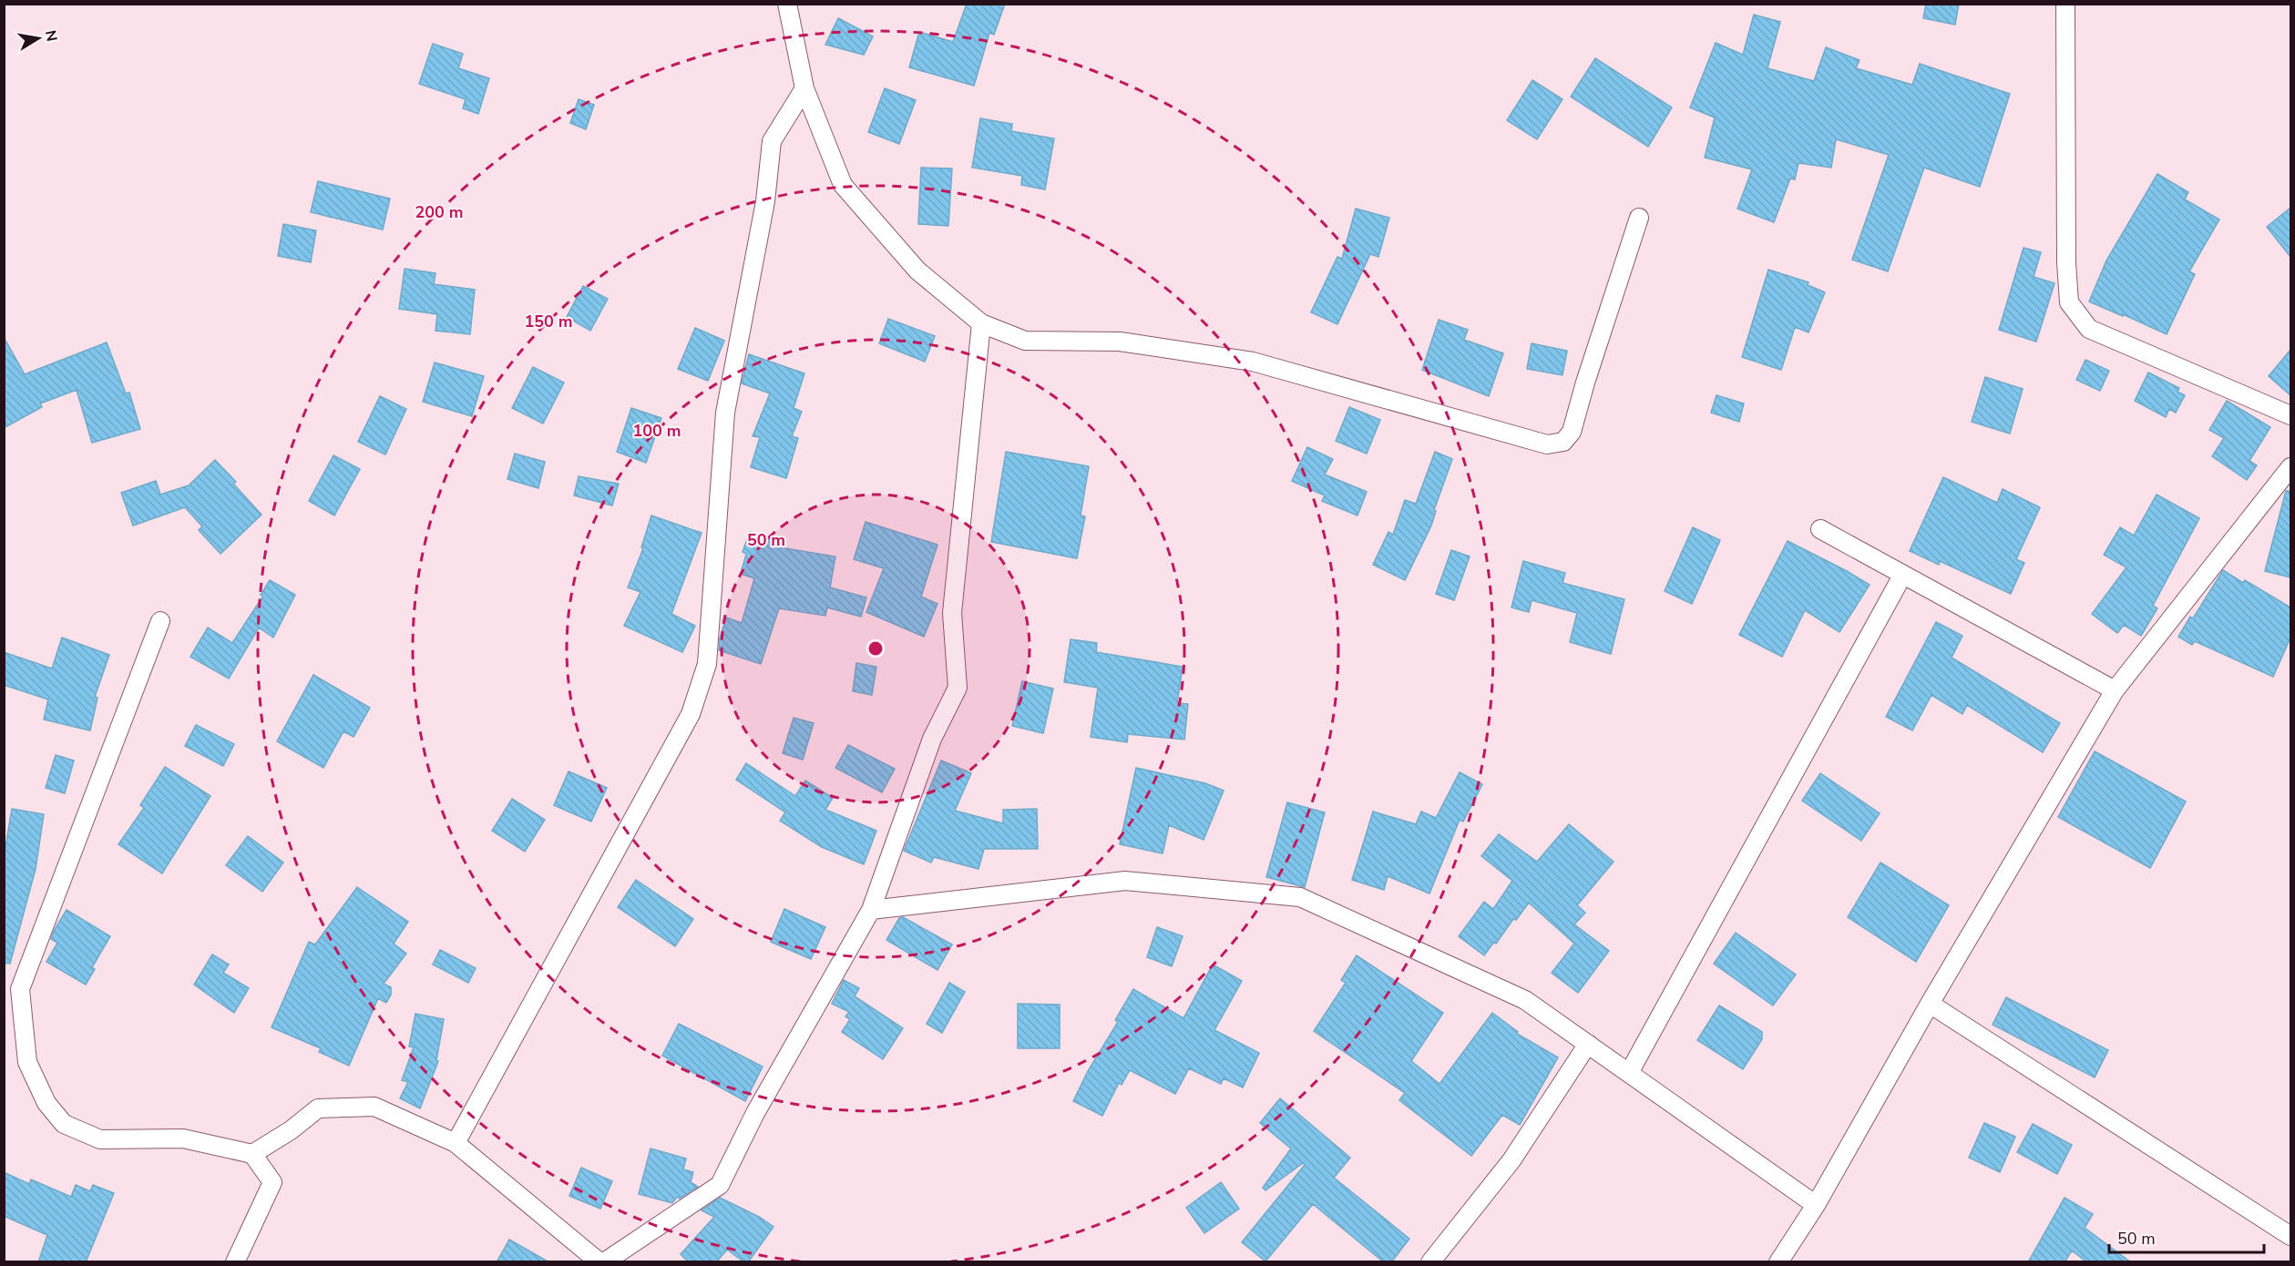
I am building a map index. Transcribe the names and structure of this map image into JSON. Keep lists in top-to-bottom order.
{
  "scale_bar": "50 m",
  "north": "right",
  "rings": [
    "200 m",
    "150 m",
    "100 m",
    "50 m"
  ]
}
